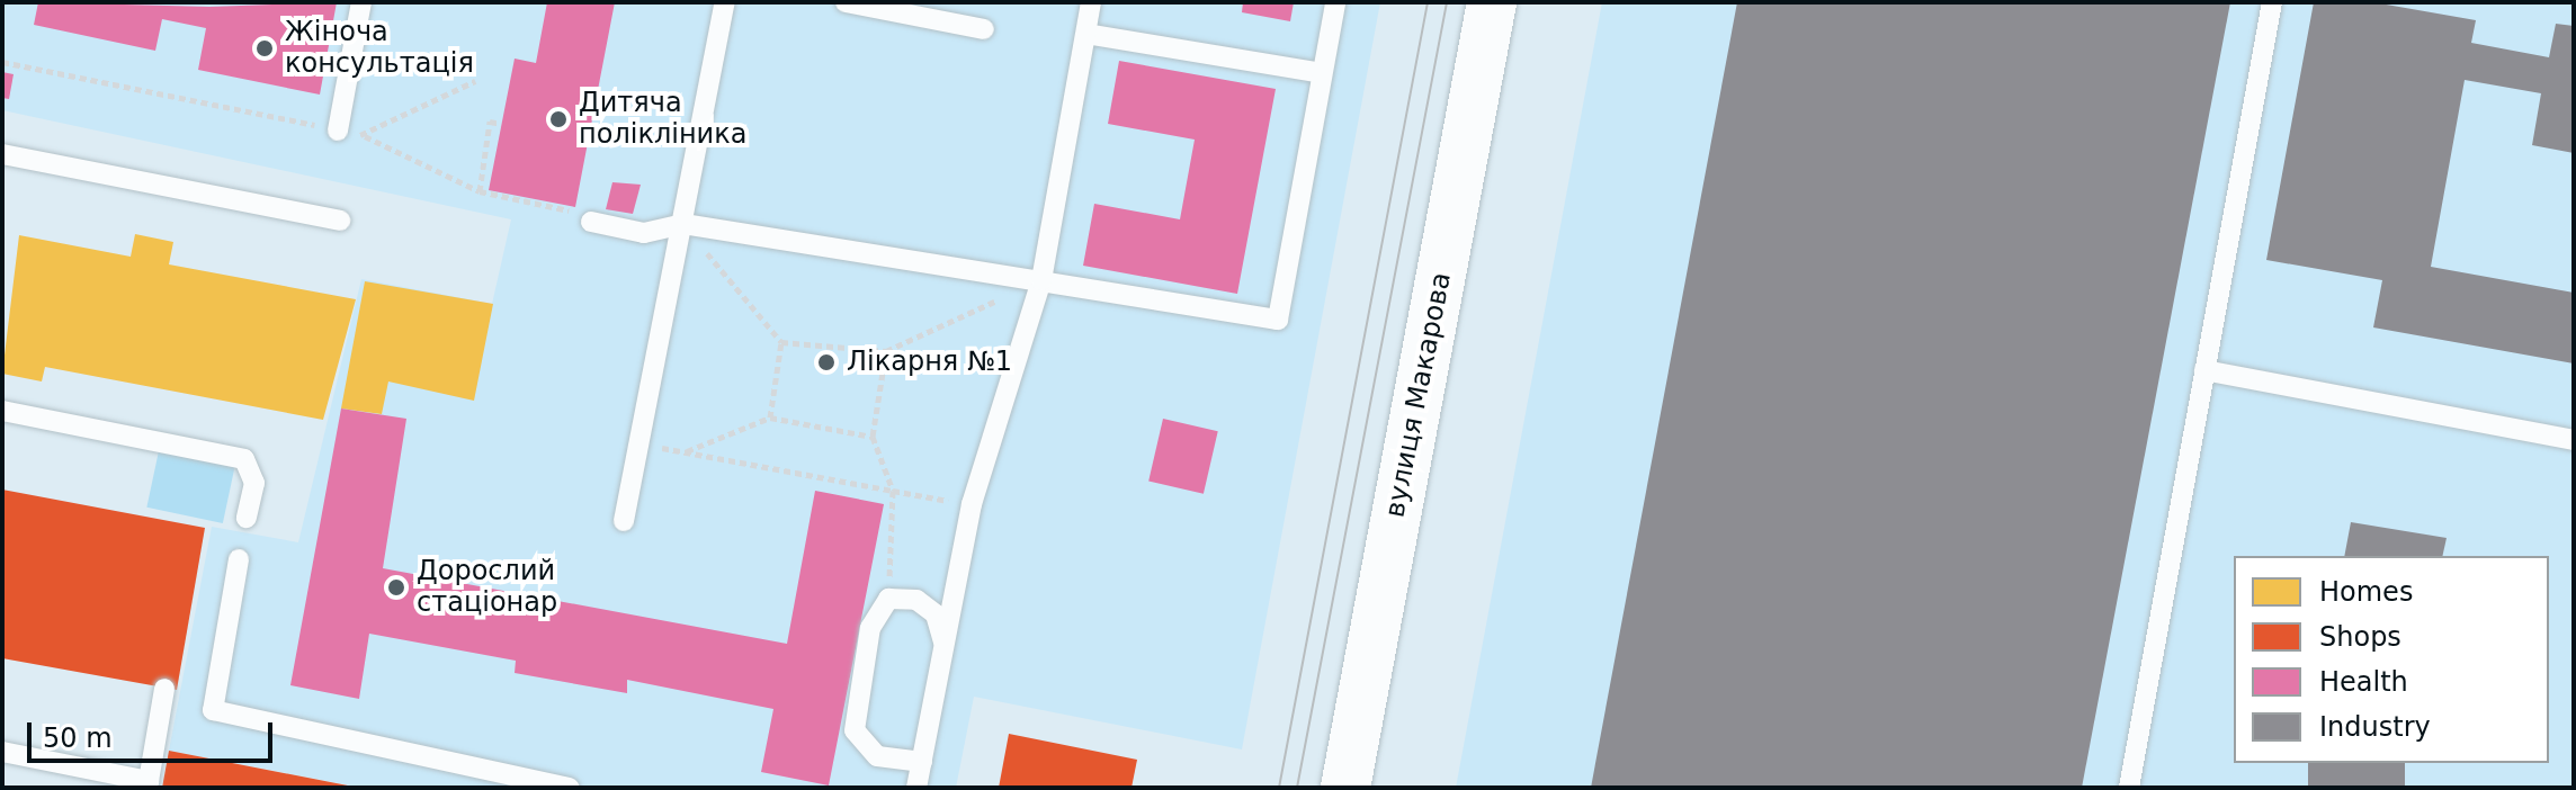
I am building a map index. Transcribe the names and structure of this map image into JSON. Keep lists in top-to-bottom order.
{
  "streets": {
    "main road": ["вулиця Макарова"]
  },
  "places": [
    "Жіноча консультація",
    "Дитяча полікліника",
    "Лікарня №1",
    "Дорослий стаціонар"
  ],
  "legend": [
    "Homes",
    "Shops",
    "Health",
    "Industry"
  ],
  "scale_bar": "50 m"
}
